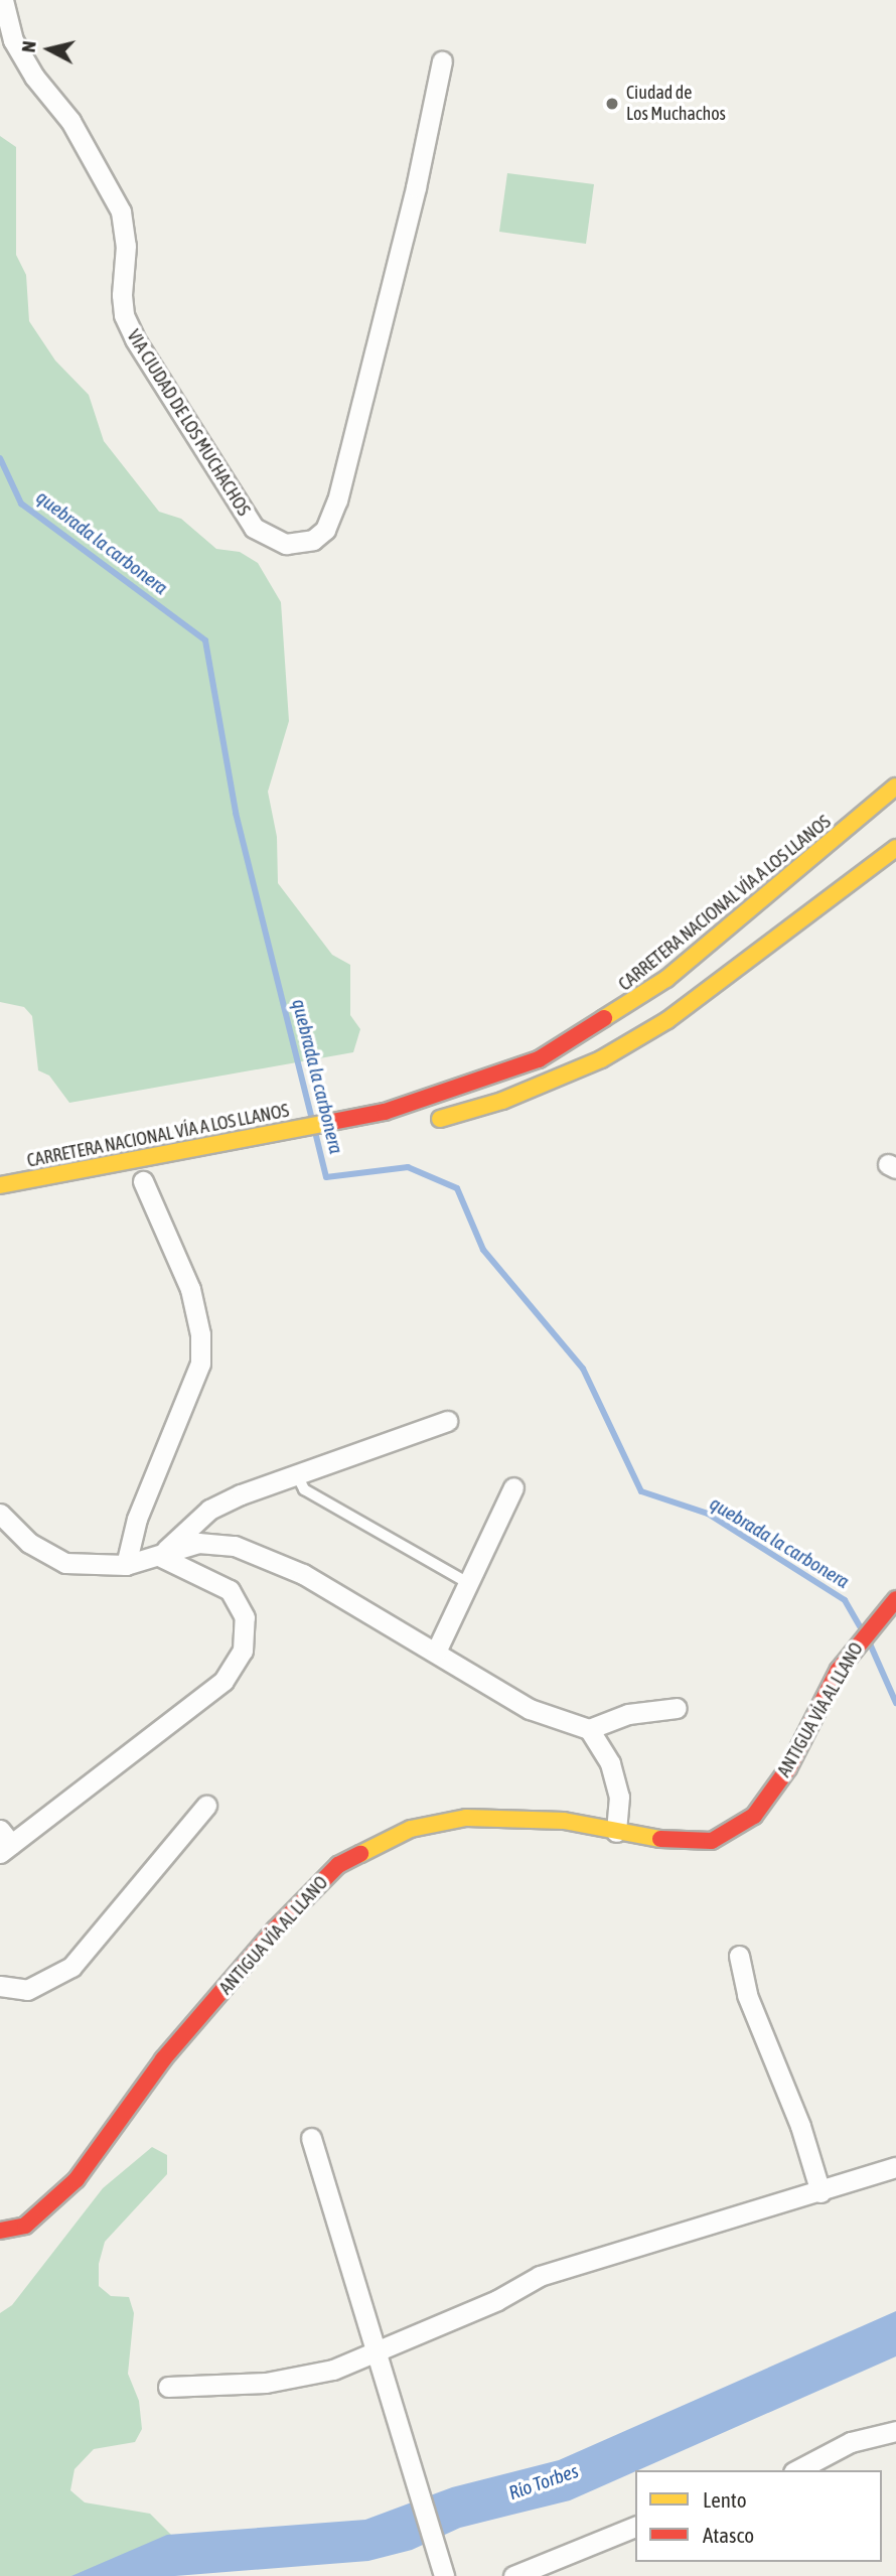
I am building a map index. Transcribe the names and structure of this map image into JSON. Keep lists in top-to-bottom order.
{
  "streets": {
    "main road": ["CARRETERA NACIONAL VÍA A LOS LLANOS", "ANTIGUA VÍA AL LLANO"],
    "street": ["VIA CIUDAD DE LOS MUCHACHOS"]
  },
  "water": ["quebrada la carbonera", "Río Torbes"],
  "places": ["Ciudad de Los Muchachos"],
  "legend": ["Lento", "Atasco"],
  "north": "left"
}
